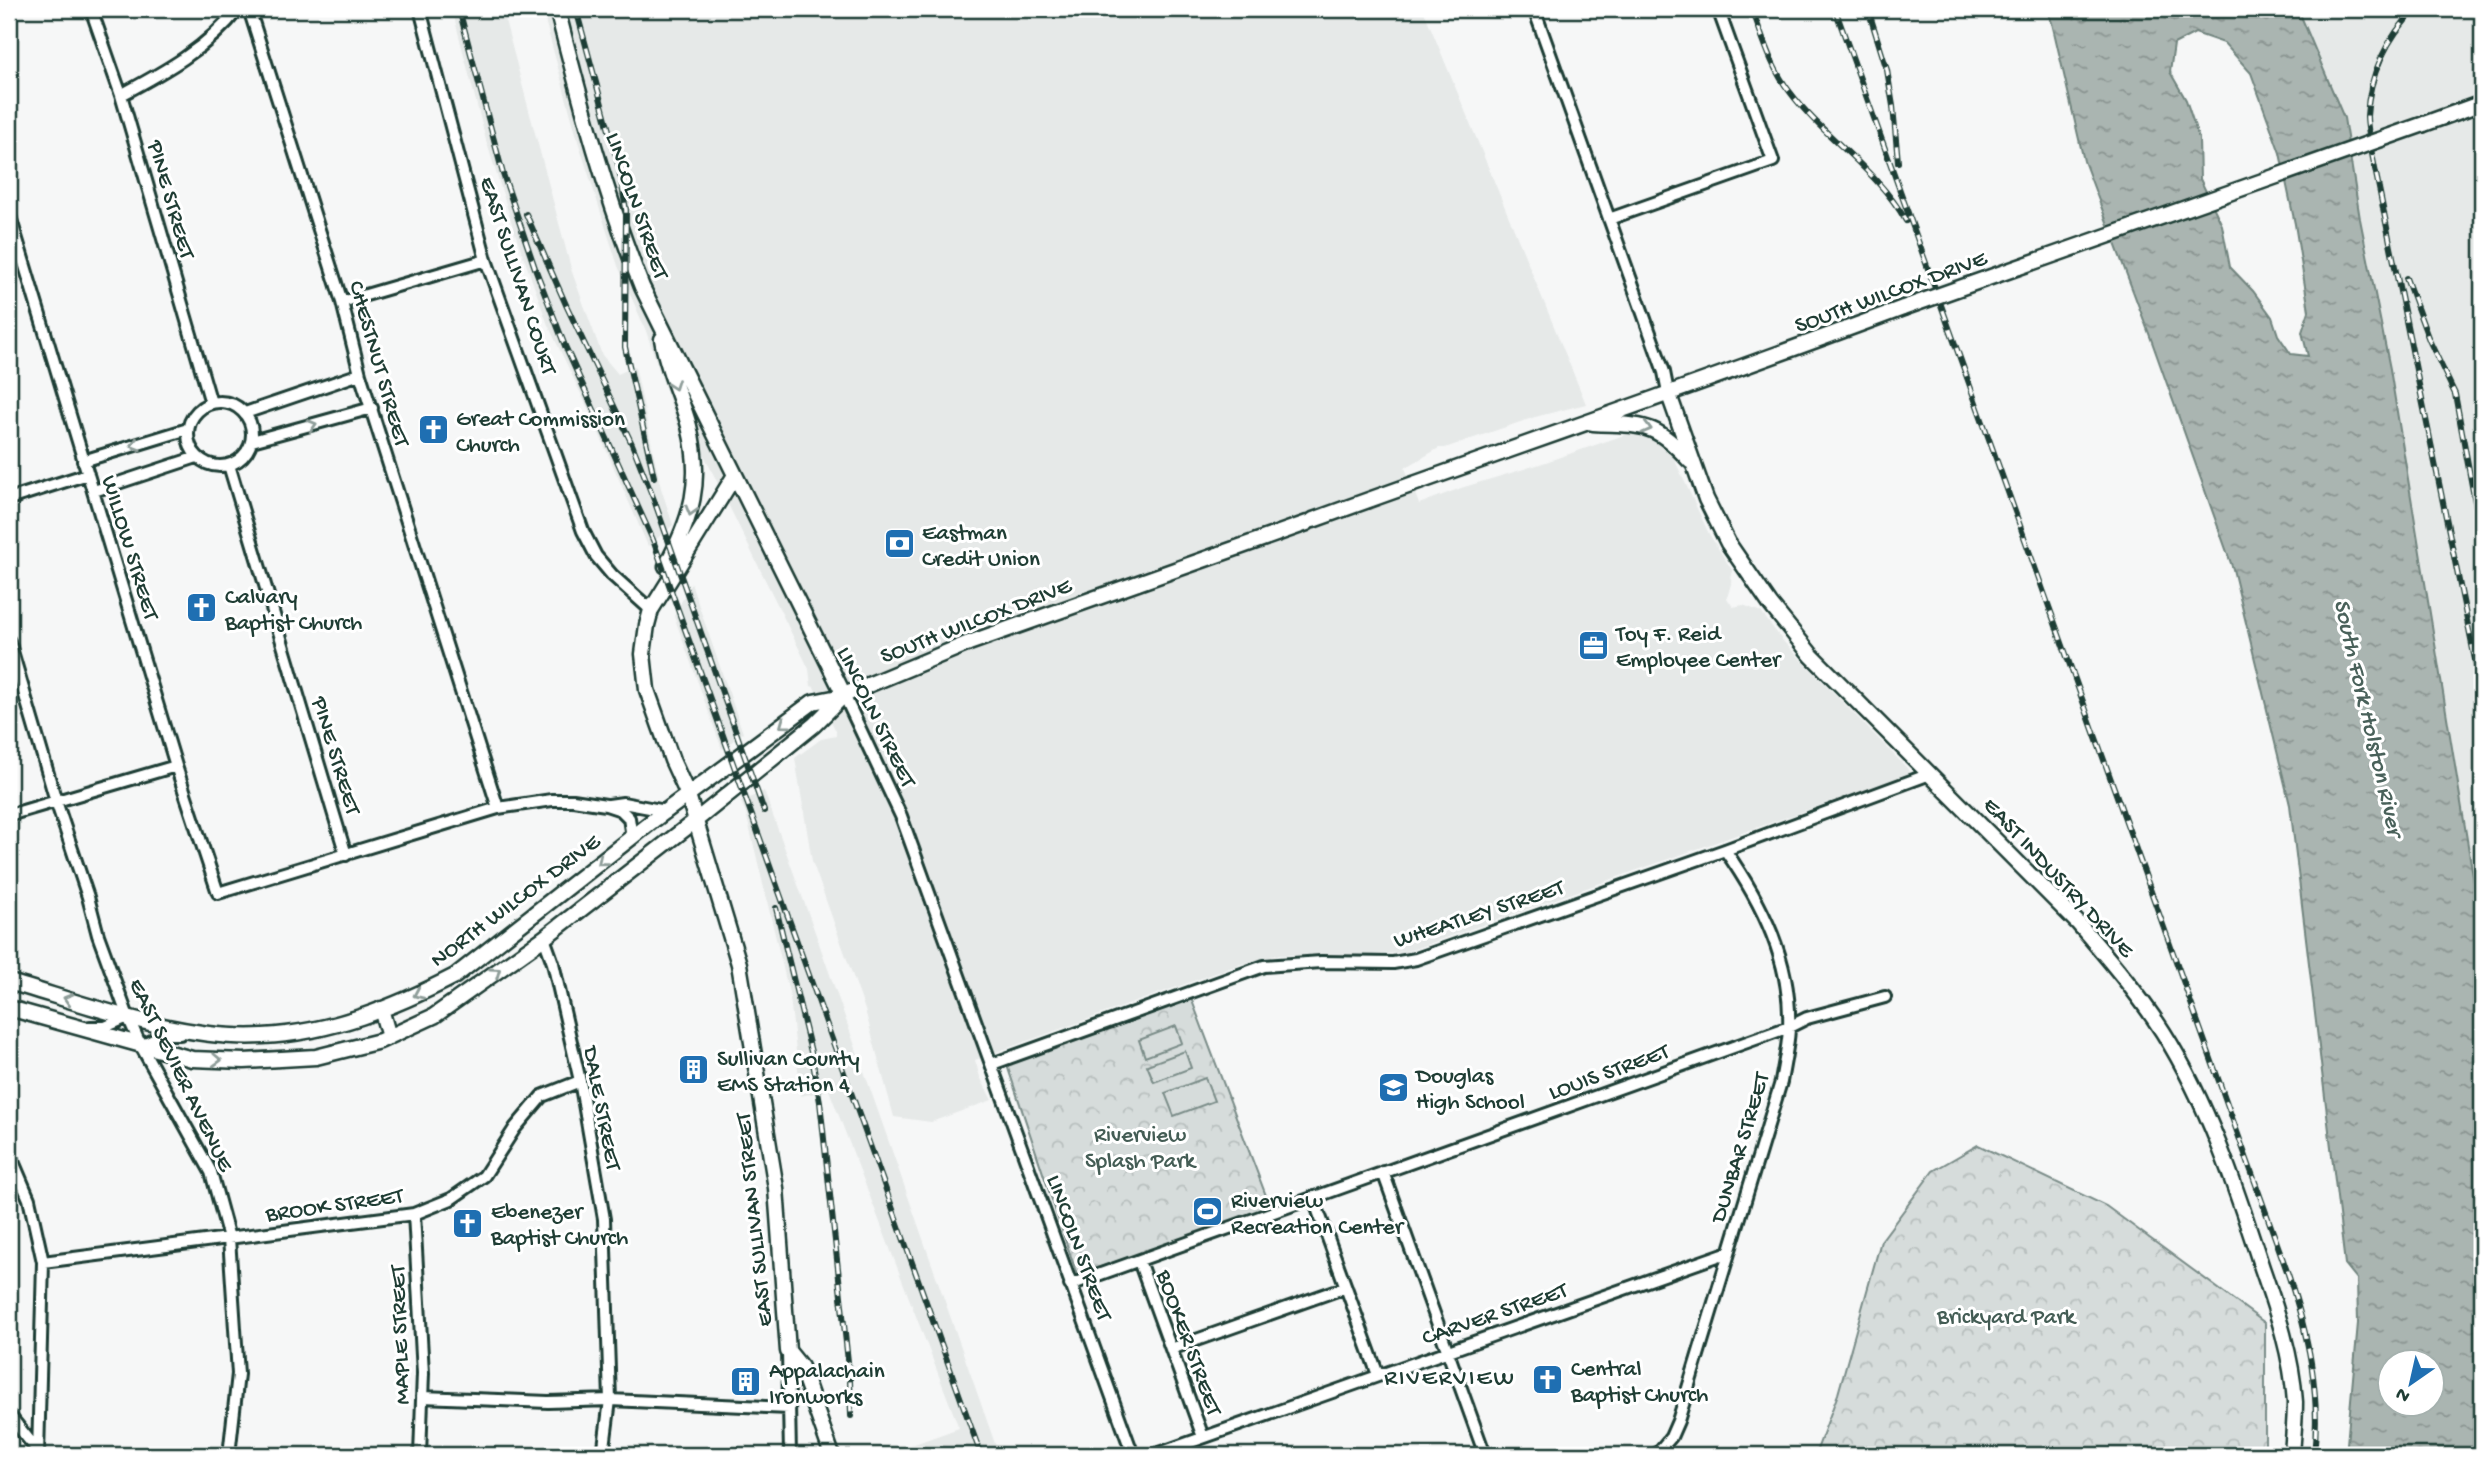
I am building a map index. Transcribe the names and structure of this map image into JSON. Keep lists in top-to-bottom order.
{
  "streets": {
    "main road": [
      "LINCOLN STREET",
      "SOUTH WILCOX DRIVE",
      "EAST INDUSTRY DRIVE",
      "NORTH WILCOX DRIVE",
      "EAST SULLIVAN STREET"
    ],
    "street": [
      "PINE STREET",
      "EAST SULLIVAN COURT",
      "CHESTNUT STREET",
      "WILLOW STREET",
      "WHEATLEY STREET",
      "LOUIS STREET",
      "EAST SEVIER AVENUE",
      "DALE STREET",
      "DUNBAR STREET",
      "BROOK STREET",
      "CARVER STREET",
      "MAPLE STREET",
      "BOOKER STREET"
    ]
  },
  "crossings": [
    ["PINE STREET", "WILLOW STREET"],
    ["LINCOLN STREET", "SOUTH WILCOX DRIVE"],
    ["LINCOLN STREET", "NORTH WILCOX DRIVE"],
    ["LINCOLN STREET", "WHEATLEY STREET"],
    ["LINCOLN STREET", "LOUIS STREET"],
    ["SOUTH WILCOX DRIVE", "EAST INDUSTRY DRIVE"],
    ["SOUTH WILCOX DRIVE", "NORTH WILCOX DRIVE"],
    ["SOUTH WILCOX DRIVE", "EAST SULLIVAN STREET"],
    ["EAST INDUSTRY DRIVE", "WHEATLEY STREET"],
    ["NORTH WILCOX DRIVE", "EAST SEVIER AVENUE"],
    ["NORTH WILCOX DRIVE", "DALE STREET"],
    ["NORTH WILCOX DRIVE", "EAST SULLIVAN STREET"],
    ["WHEATLEY STREET", "DUNBAR STREET"],
    ["LOUIS STREET", "DUNBAR STREET"],
    ["LOUIS STREET", "BOOKER STREET"],
    ["EAST SEVIER AVENUE", "BROOK STREET"],
    ["DALE STREET", "BROOK STREET"],
    ["DUNBAR STREET", "CARVER STREET"],
    ["BROOK STREET", "MAPLE STREET"],
    ["CARVER STREET", "BOOKER STREET"]
  ],
  "districts": ["RIVERVIEW"],
  "water": ["South Fork Holston River"],
  "parks": ["Riverview Splash Park", "Brickyard Park"],
  "places": {
    "church": [
      "Great Commission Church",
      "Calvary Baptist Church",
      "Ebenezer Baptist Church",
      "Central Baptist Church"
    ],
    "bank": ["Eastman Credit Union"],
    "office": ["Toy F. Reid Employee Center"],
    "building": ["Sullivan County EMS Station 4", "Appalachain Ironworks"],
    "school or university": ["Douglas High School"],
    "sports": ["Riverview Recreation Center"]
  },
  "north": "bottom left"
}
